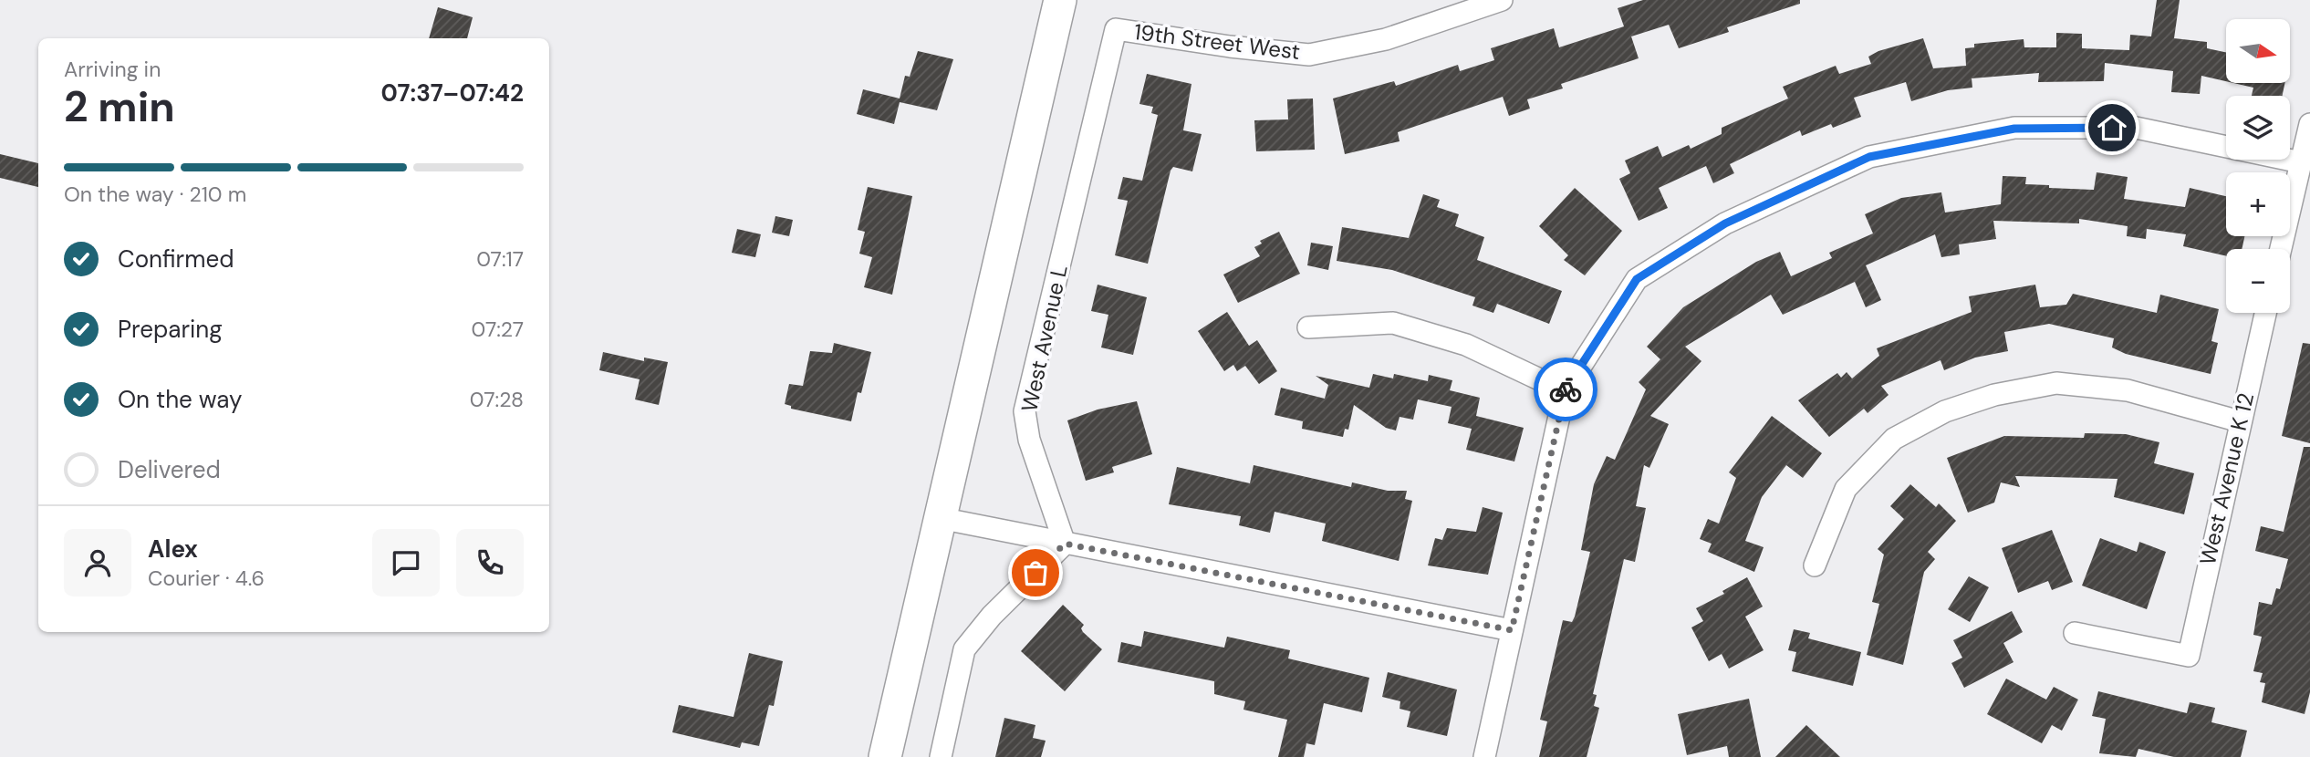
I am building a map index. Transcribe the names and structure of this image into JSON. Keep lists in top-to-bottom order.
{
  "streets": {
    "street": ["19th Street West", "West Avenue L", "West Avenue K 12"]
  },
  "crossings": [
    ["19th Street West", "West Avenue L"]
  ],
  "north": "right",
  "page": {
    "map_buttons": ["+", "−"],
    "heading": ["2 min", "Arriving in", "07:37–07:42"],
    "panel": ["Alex", "Courier · 4.6"],
    "bar": "On the way · 210 m",
    "list": [
      ["Confirmed", "07:17"],
      ["Preparing", "07:27"],
      ["On the way", "07:28"],
      "Delivered"
    ]
  }
}
